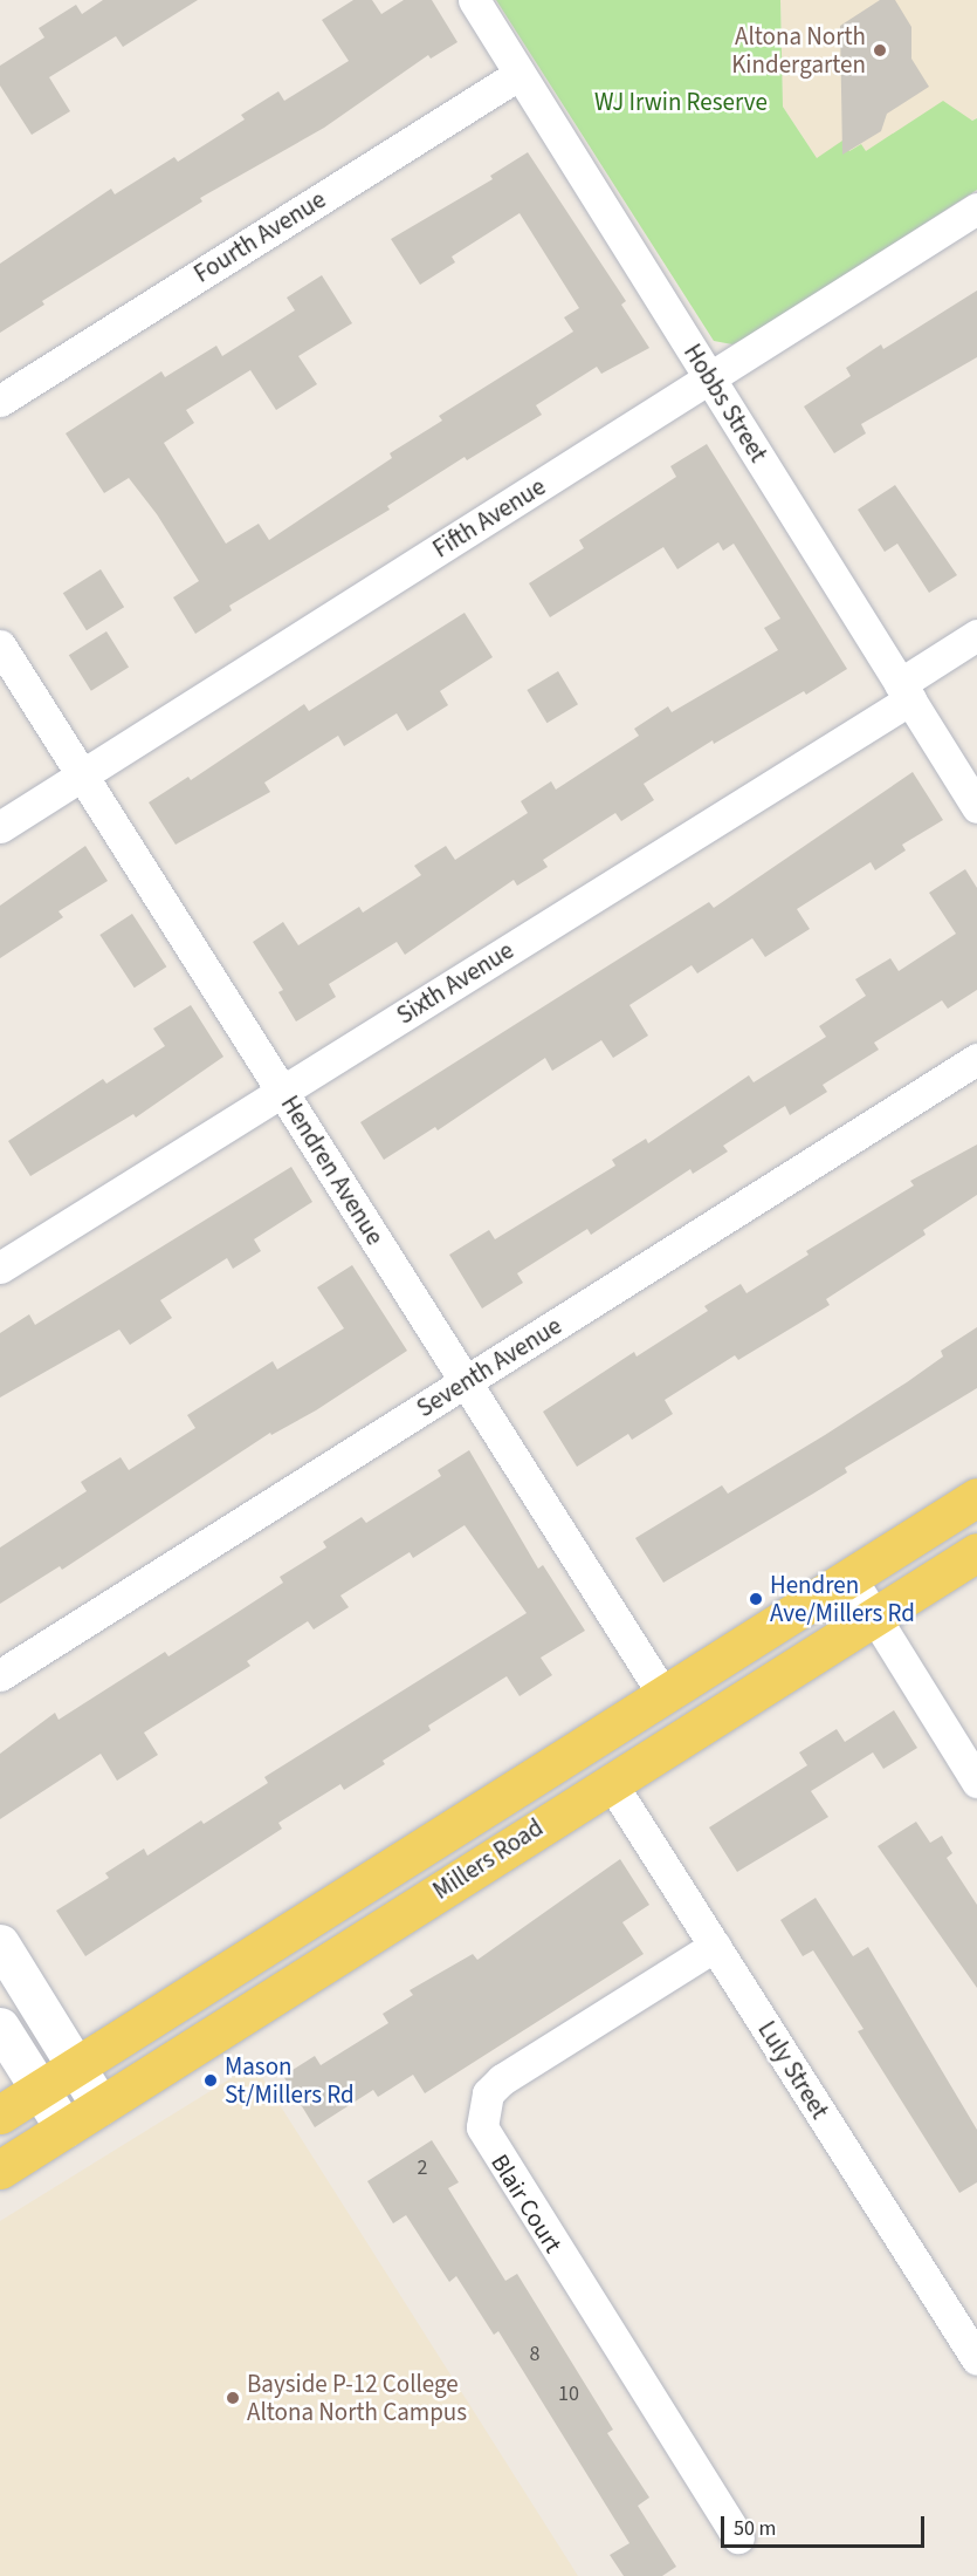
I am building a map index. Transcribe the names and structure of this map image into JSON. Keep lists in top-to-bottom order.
{
  "streets": {
    "main road": ["Millers Road"],
    "street": [
      "Fourth Avenue",
      "Hobbs Street",
      "Fifth Avenue",
      "Sixth Avenue",
      "Hendren Avenue",
      "Seventh Avenue",
      "Luly Street",
      "Blair Court"
    ]
  },
  "crossings": [
    ["Fourth Avenue", "Hobbs Street"],
    ["Hobbs Street", "Fifth Avenue"],
    ["Hobbs Street", "Sixth Avenue"],
    ["Fifth Avenue", "Hendren Avenue"],
    ["Sixth Avenue", "Hendren Avenue"],
    ["Hendren Avenue", "Seventh Avenue"],
    ["Hendren Avenue", "Millers Road"],
    ["Millers Road", "Luly Street"],
    ["Luly Street", "Blair Court"]
  ],
  "parks": ["WJ Irwin Reserve"],
  "places": [
    "Altona North Kindergarten",
    "Hendren Ave/Millers Rd",
    "Mason St/Millers Rd",
    "Bayside P-12 College Altona North Campus"
  ],
  "house_numbers": ["2", "8", "10"],
  "scale_bar": "50 m"
}
